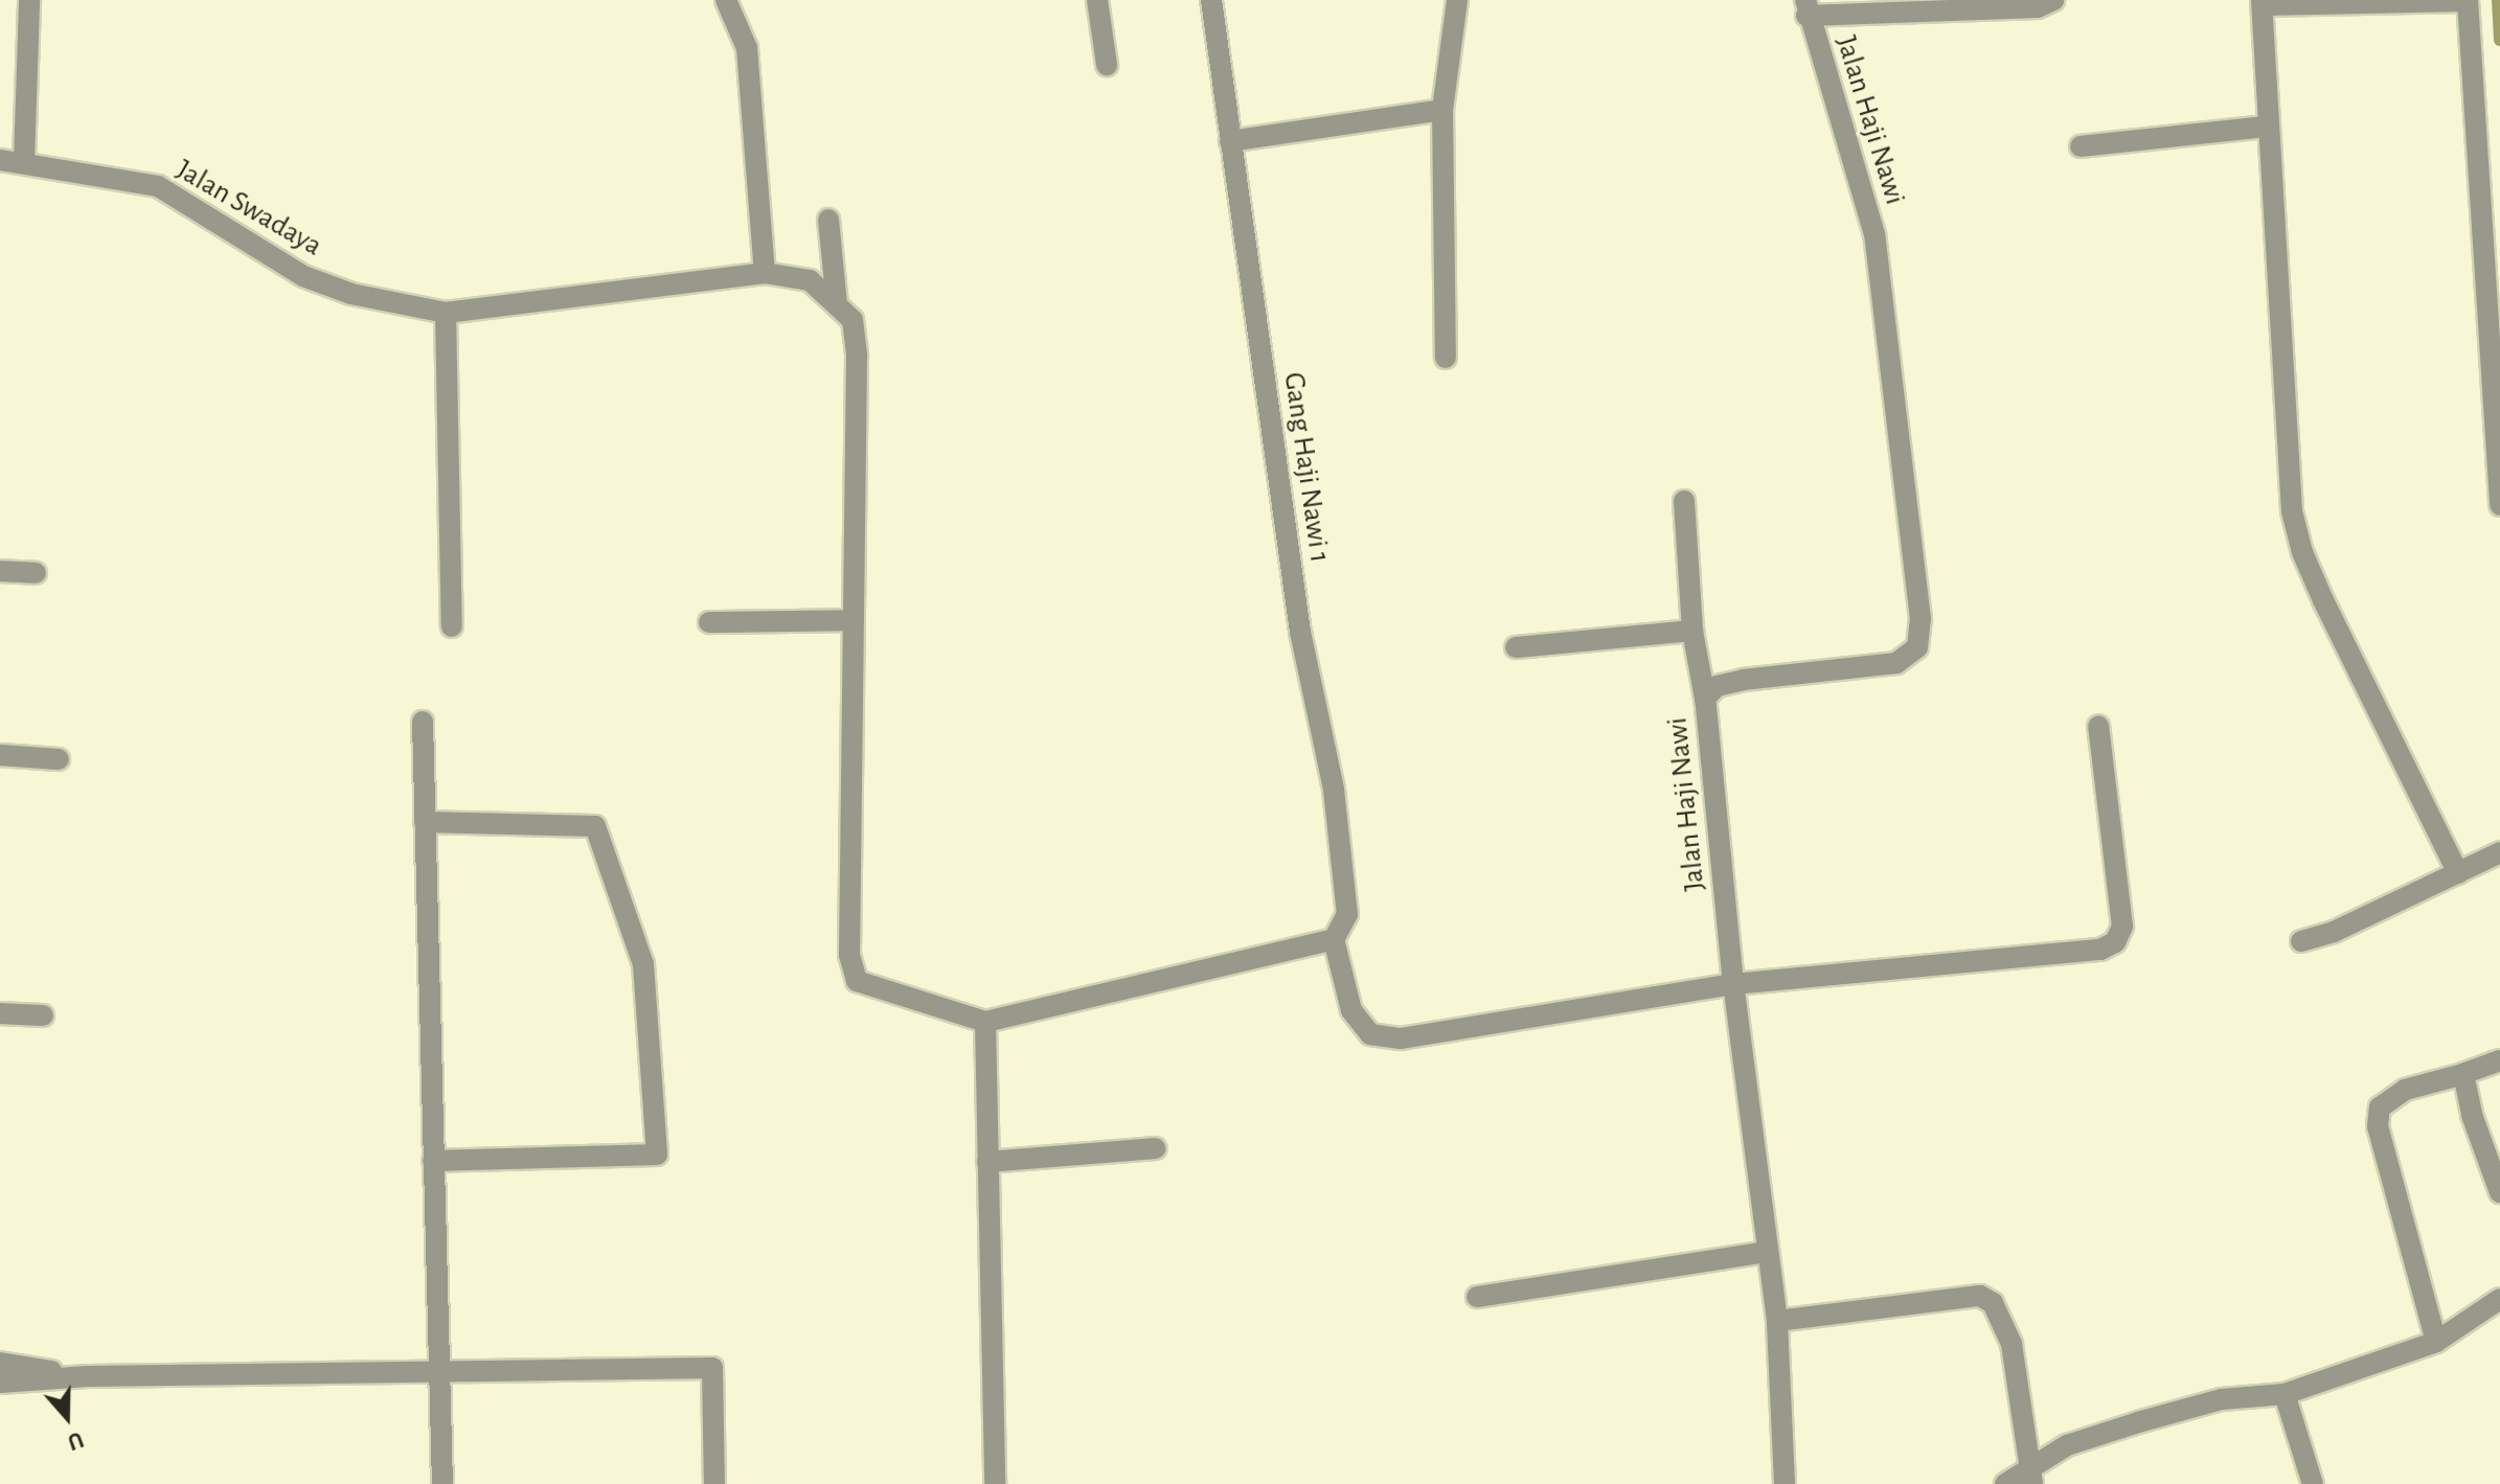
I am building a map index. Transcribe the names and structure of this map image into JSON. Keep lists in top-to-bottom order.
{
  "streets": {
    "street": ["Jalan Haji Nawi", "Jalan Swadaya", "Gang Haji Nawi 1"]
  },
  "north": "bottom"
}
